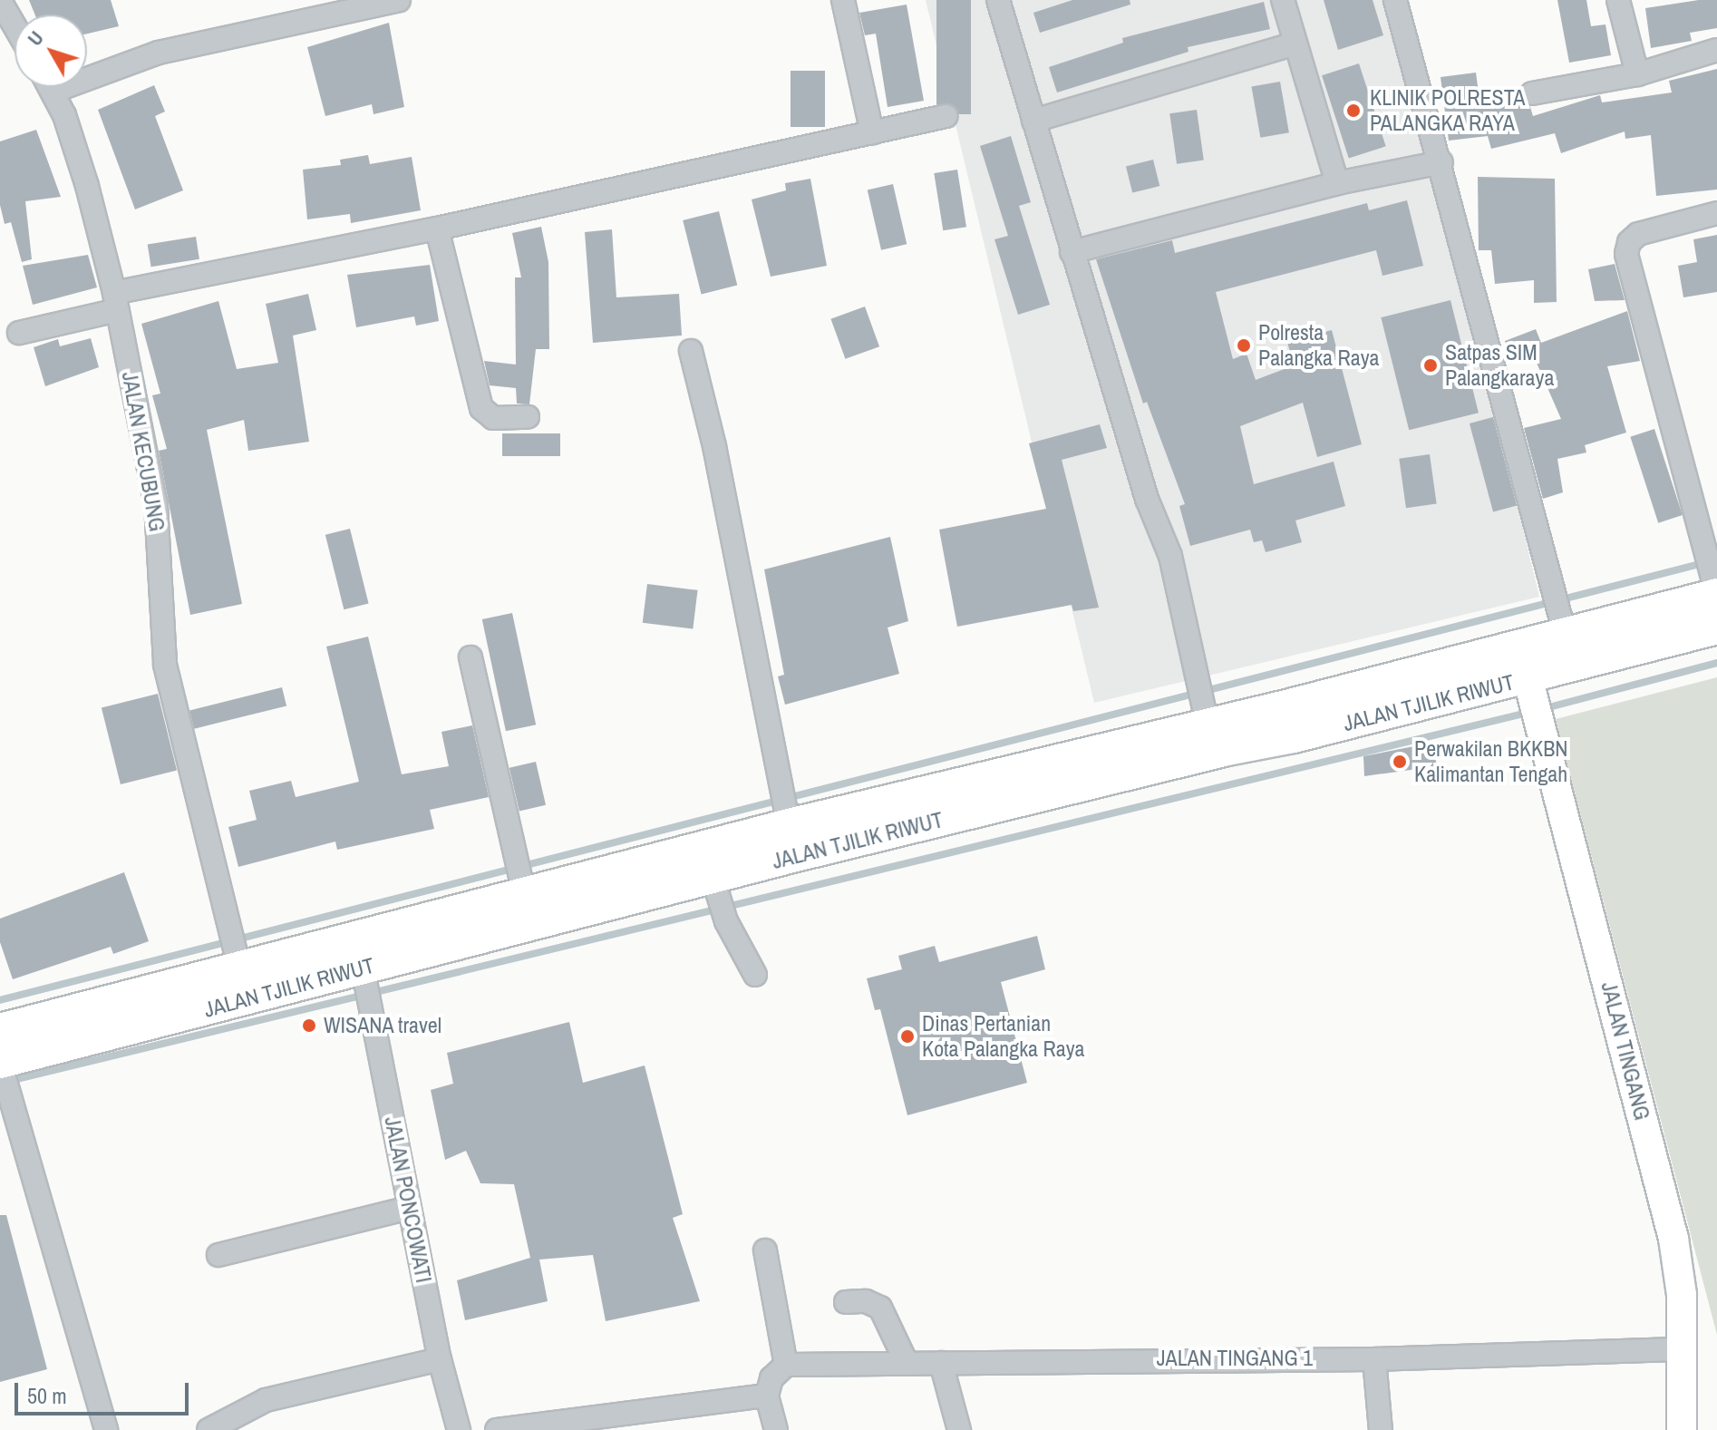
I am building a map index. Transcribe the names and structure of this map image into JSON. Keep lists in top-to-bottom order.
{
  "streets": {
    "highway": ["JALAN TJILIK RIWUT"],
    "main road": ["JALAN TINGANG"],
    "street": ["JALAN KECUBUNG", "JALAN PONCOWATI", "JALAN TINGANG 1"]
  },
  "crossings": [
    ["JALAN KECUBUNG", "JALAN TJILIK RIWUT"],
    ["JALAN TJILIK RIWUT", "JALAN TINGANG"],
    ["JALAN TJILIK RIWUT", "JALAN PONCOWATI"],
    ["JALAN TINGANG", "JALAN TINGANG 1"]
  ],
  "places": [
    "KLINIK POLRESTA PALANGKA RAYA",
    "Polresta Palangka Raya",
    "Satpas SIM Palangkaraya",
    "Perwakilan BKKBN Kalimantan Tengah",
    "WISANA travel",
    "Dinas Pertanian Kota Palangka Raya"
  ],
  "scale_bar": "50 m",
  "north": "top left"
}
